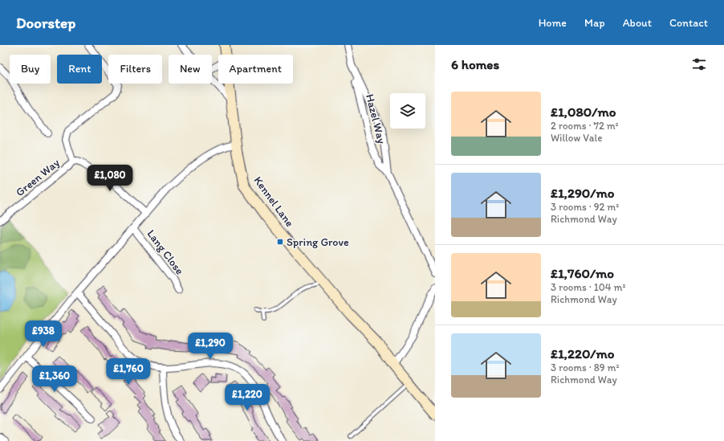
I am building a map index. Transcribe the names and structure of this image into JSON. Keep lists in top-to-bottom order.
{
  "streets": {
    "street": [
      "Hazel Way",
      "Green Way",
      "Kennel Lane",
      "Lang Close"
    ]
  },
  "places": {
    "transit": ["Spring Grove"]
  },
  "page": {
    "header": "Doorstep",
    "nav": [
      "Home",
      "Map",
      "About",
      "Contact"
    ],
    "heading": "6 homes",
    "chip": [
      "Buy",
      "Rent",
      "Filters",
      "New",
      "Apartment"
    ],
    "list": [
      {
        "name": "£1,080/mo",
        "note": "2 rooms · 72 m² · Willow Vale"
      },
      {
        "name": "£1,290/mo",
        "note": "3 rooms · 92 m² · Richmond Way"
      },
      {
        "name": "£1,760/mo",
        "note": "3 rooms · 104 m² · Richmond Way"
      },
      {
        "name": "£1,220/mo",
        "note": "3 rooms · 89 m² · Richmond Way"
      }
    ],
    "price": [
      "£1,080",
      "£938",
      "£1,290",
      "£1,760",
      "£1,360",
      "£1,220"
    ]
  }
}
